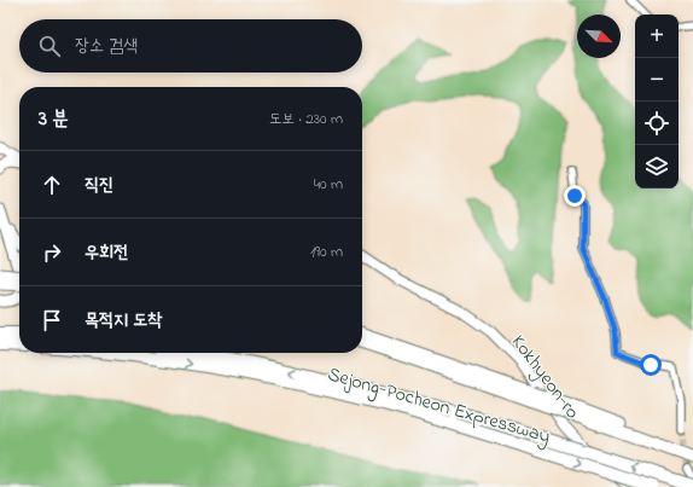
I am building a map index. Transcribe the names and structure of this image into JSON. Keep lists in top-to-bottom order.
{
  "streets": {
    "highway": ["Sejong-Pocheon Expressway"],
    "main road": ["Kokhyeon-ro"]
  },
  "north": "bottom right",
  "page": {
    "map_buttons": ["+", "−"],
    "search": "장소 검색",
    "heading": ["3 분", "도보 · 230 m"],
    "list": [
      ["직진", "40 m"],
      ["우회전", "190 m"],
      "목적지 도착"
    ]
  }
}
